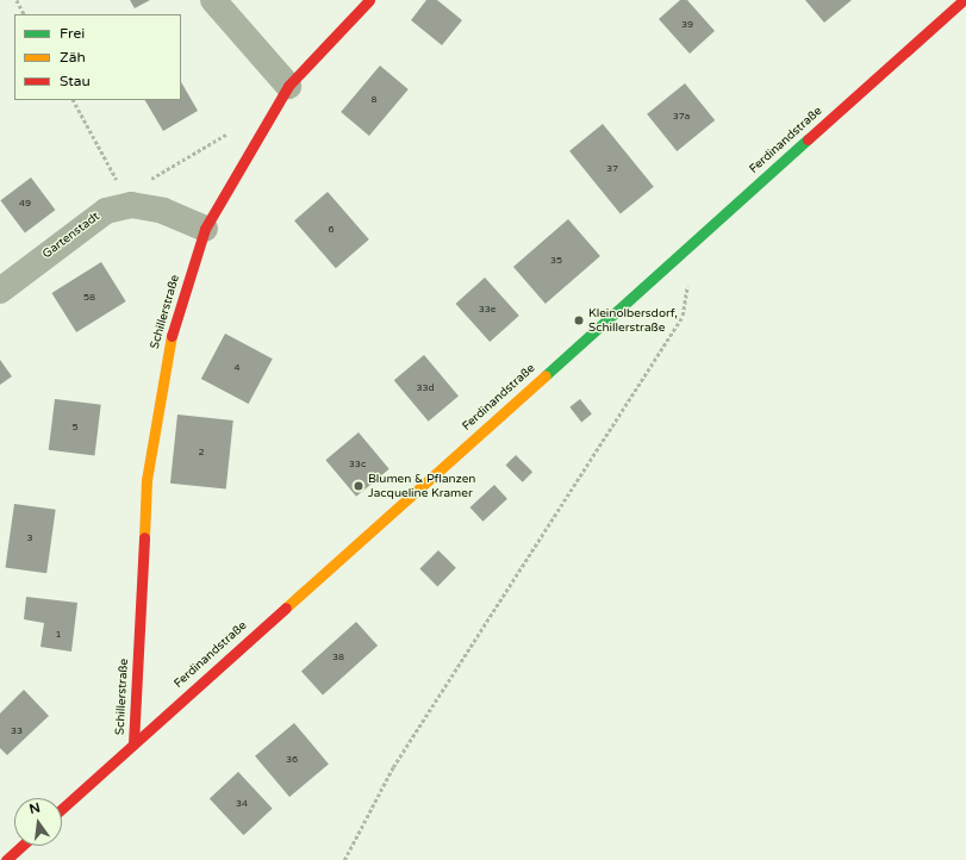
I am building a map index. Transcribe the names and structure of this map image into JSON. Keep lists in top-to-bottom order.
{
  "streets": {
    "street": ["Ferdinandstraße", "Gartenstadt", "Schillerstraße"]
  },
  "crossings": [
    ["Ferdinandstraße", "Schillerstraße"],
    ["Gartenstadt", "Schillerstraße"]
  ],
  "places": ["Kleinolbersdorf, Schillerstraße", "Blumen & Pflanzen Jacqueline Kramer"],
  "house_numbers": [
    "39",
    "8",
    "37a",
    "37",
    "49",
    "6",
    "35",
    "58",
    "33e",
    "4",
    "33d",
    "5",
    "2",
    "33c",
    "3",
    "1",
    "38",
    "33",
    "36",
    "34"
  ],
  "legend": ["Frei", "Zäh", "Stau"],
  "north": "top"
}
